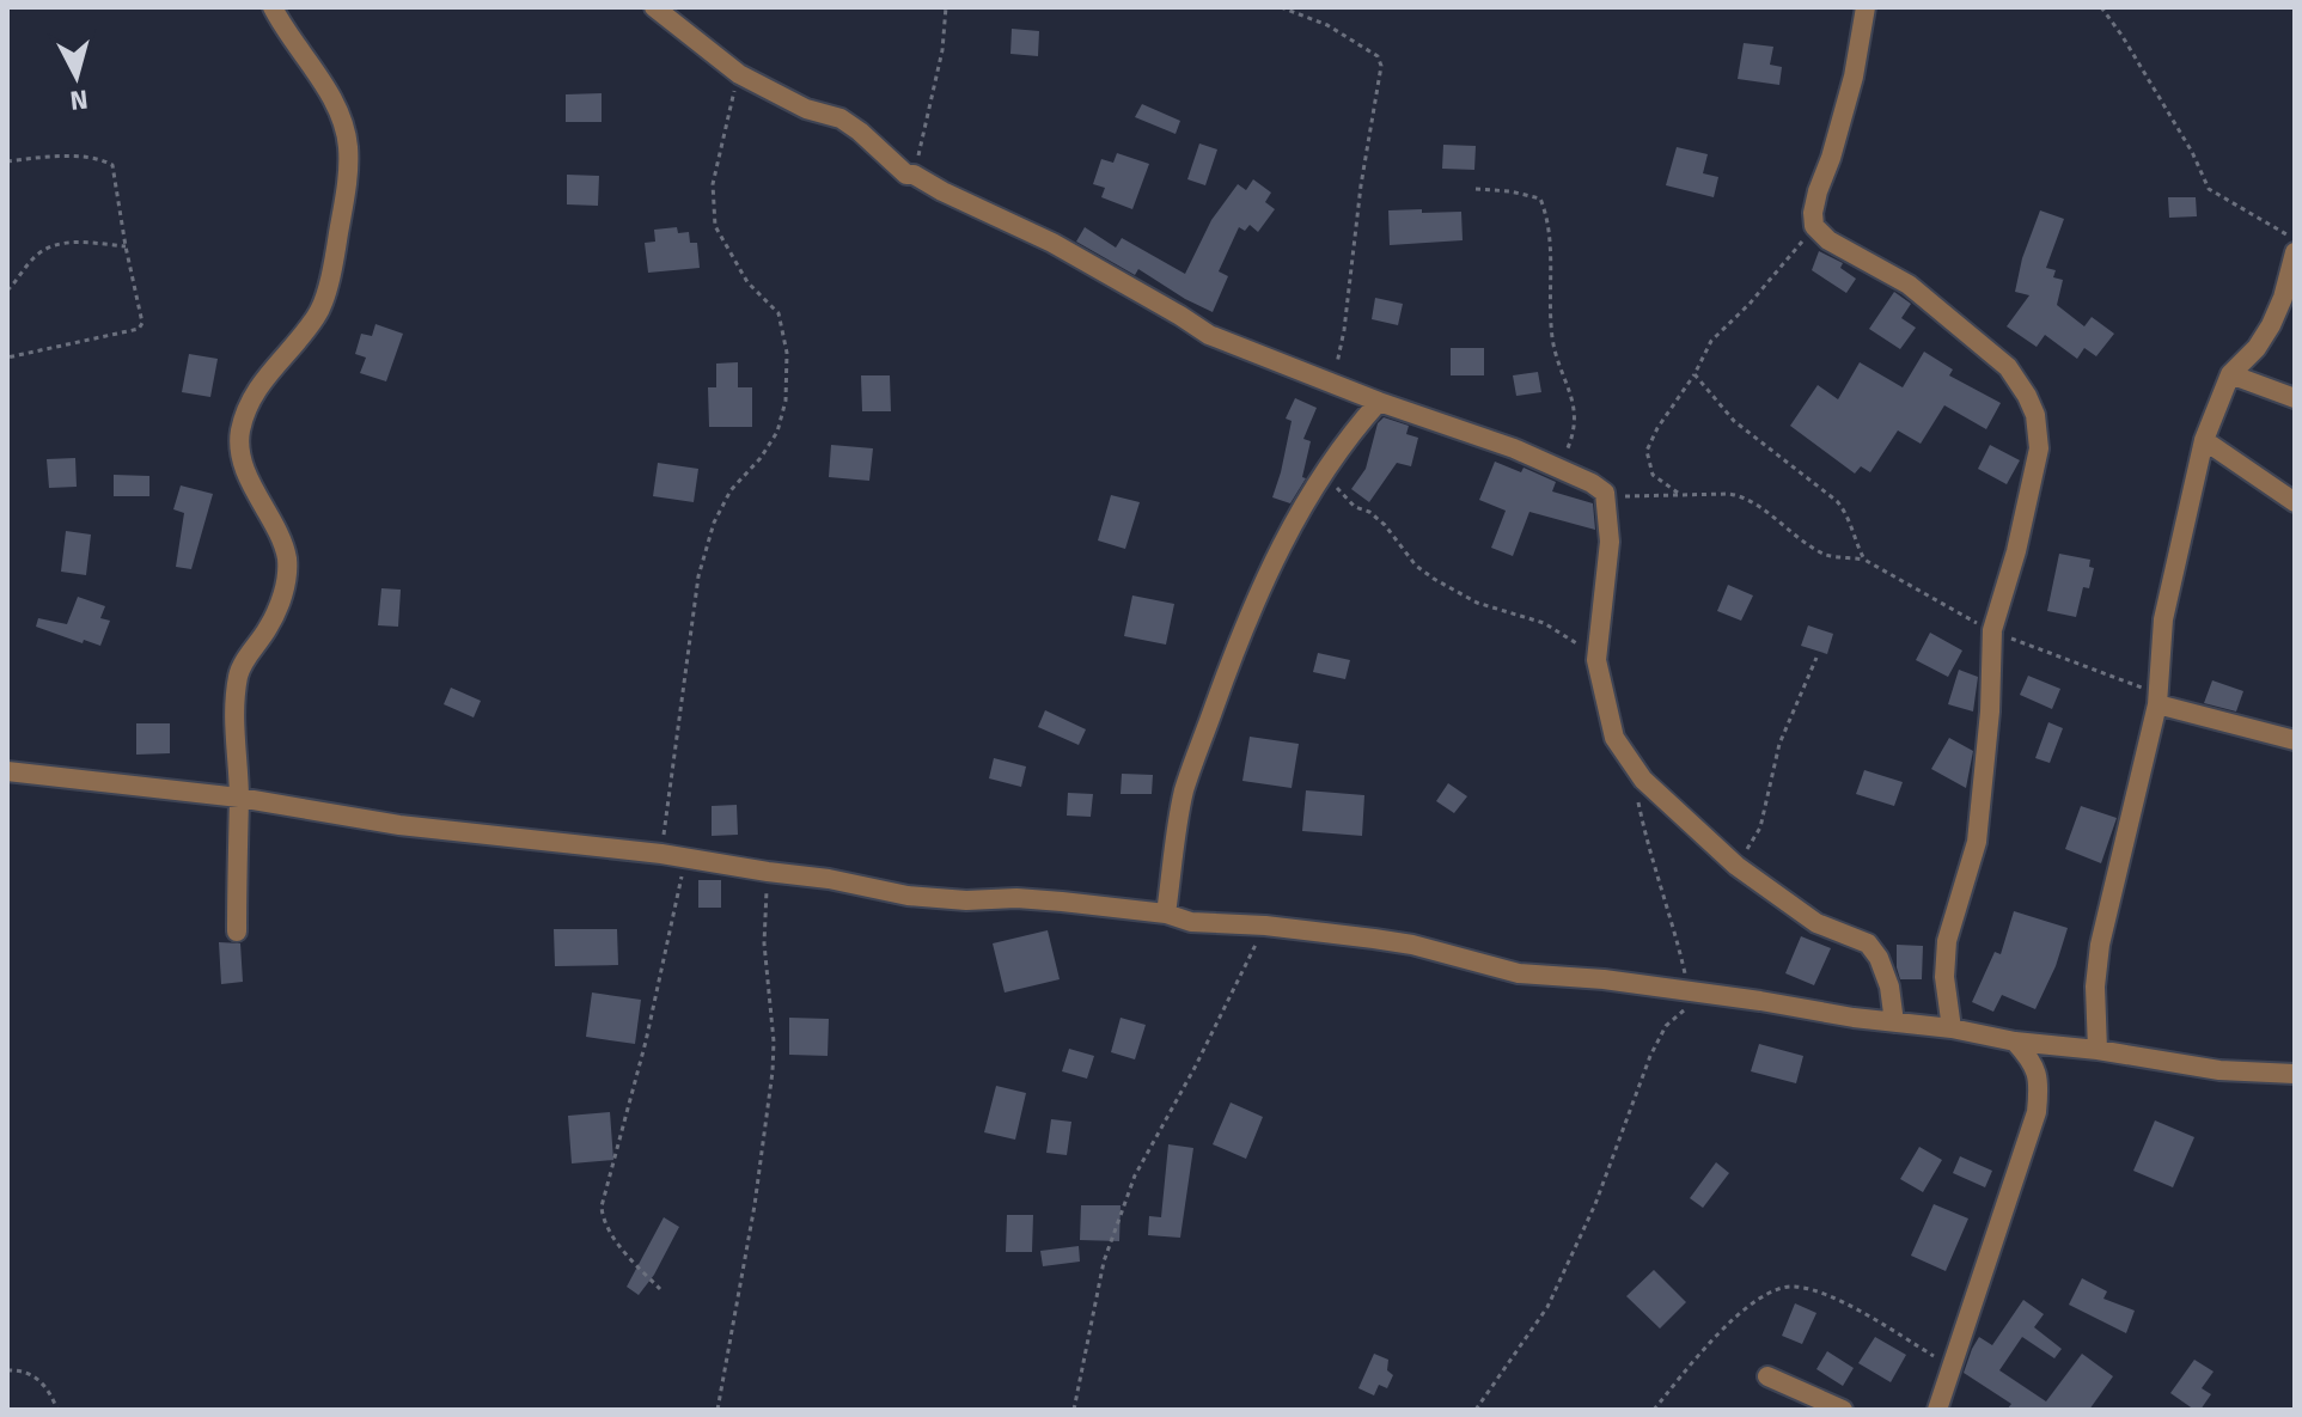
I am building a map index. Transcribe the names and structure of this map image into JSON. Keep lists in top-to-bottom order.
{
  "north": "bottom"
}
